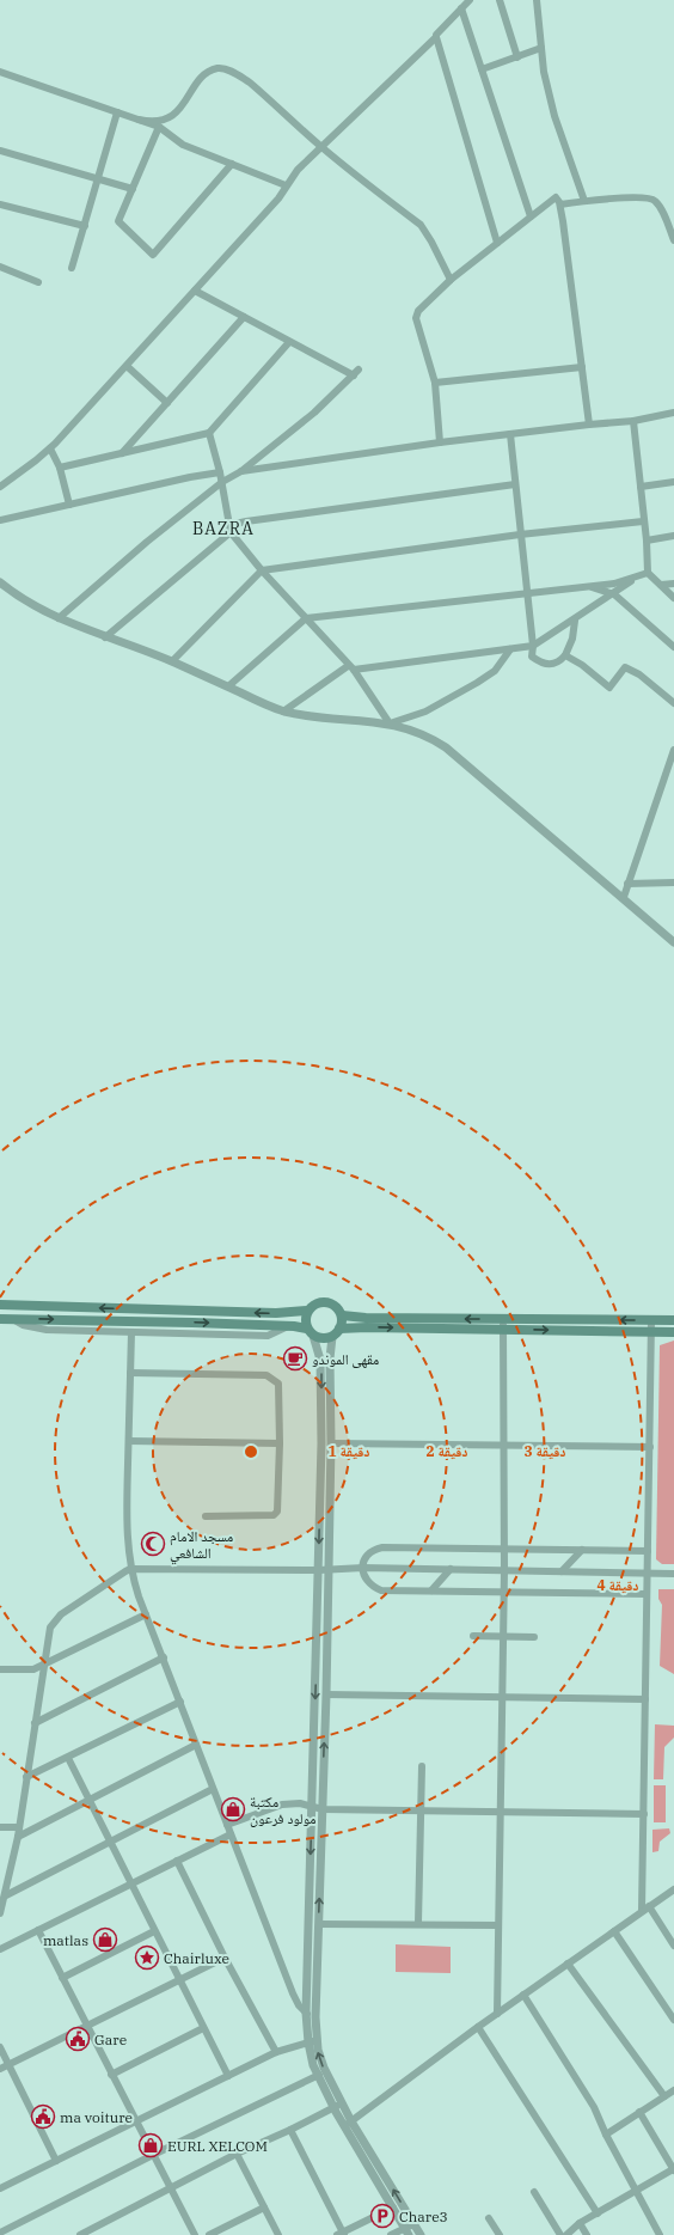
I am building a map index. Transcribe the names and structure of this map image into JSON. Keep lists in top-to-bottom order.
{
  "districts": ["BAZRA"],
  "places": {
    "cafe": ["مقهى الموندو"],
    "mosque": ["مسجد الامام الشافعي"],
    "shop": ["مكتبة مولود فرعون", "matlas", "EURL XELCOM"],
    "place": ["Chairluxe"],
    "public building": ["Gare", "ma voiture"],
    "parking": ["Chare3"]
  },
  "rings": [
    "1 دقيقة",
    "2 دقيقة",
    "3 دقيقة",
    "4 دقيقة"
  ]
}
